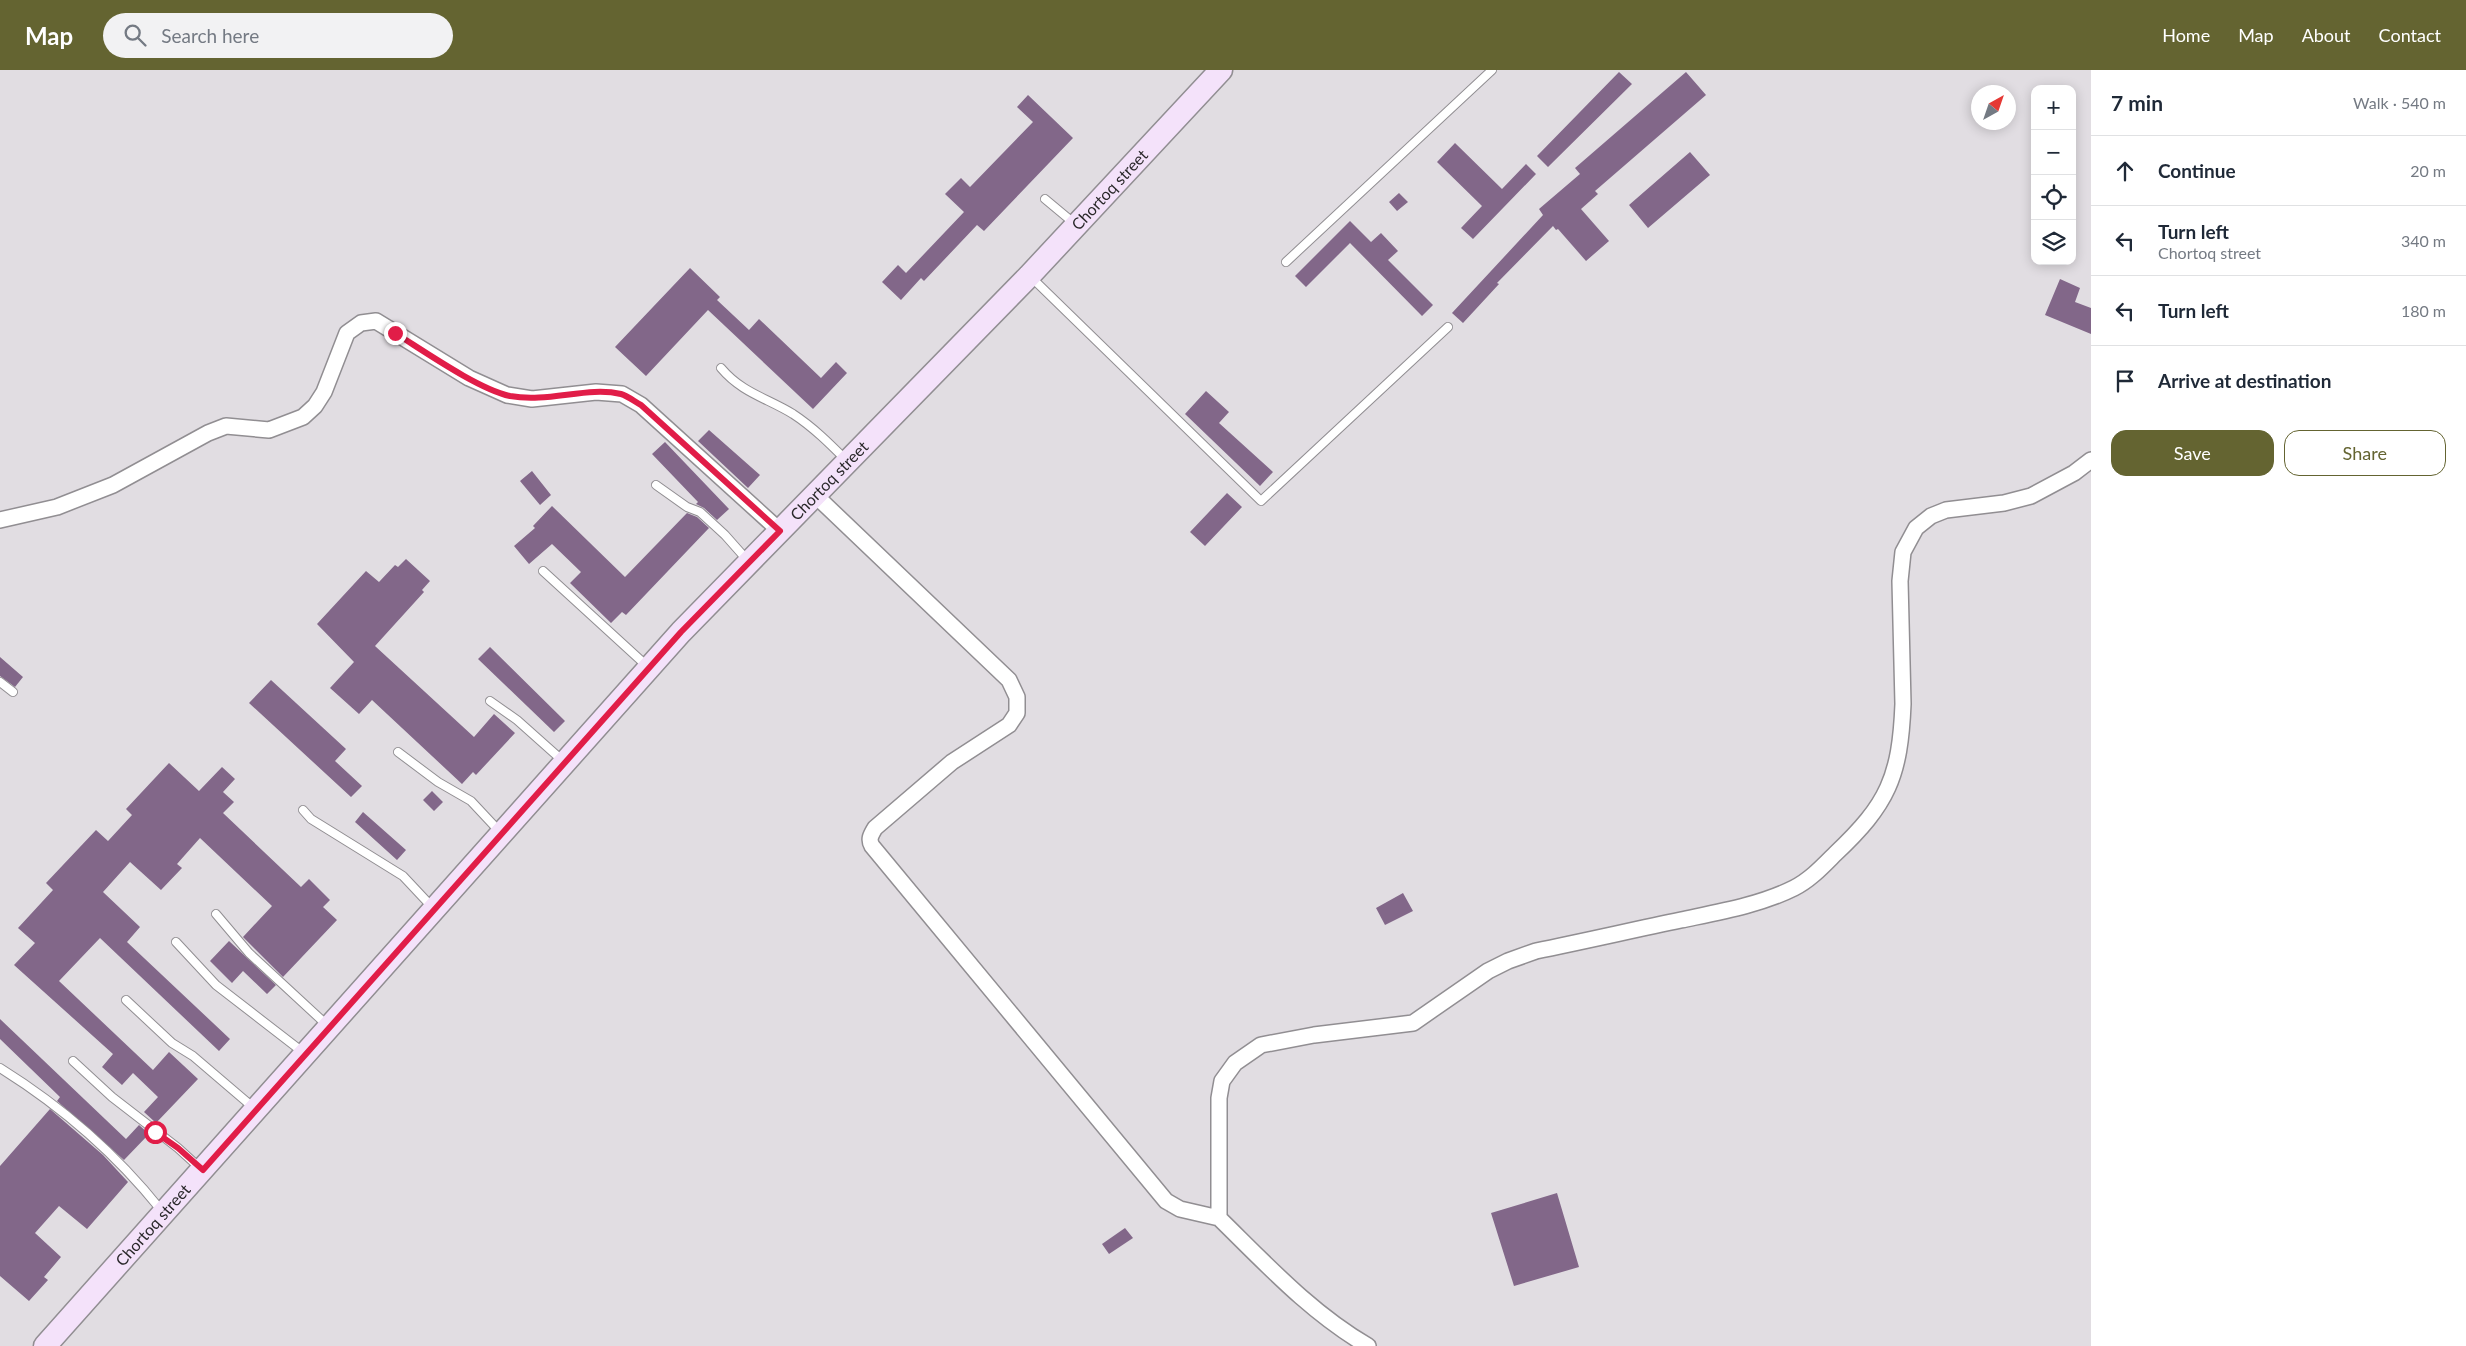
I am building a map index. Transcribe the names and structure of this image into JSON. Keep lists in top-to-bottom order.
{
  "streets": {
    "main road": ["Chortoq street"]
  },
  "north": "top right",
  "page": {
    "header": "Map",
    "search": "Search here",
    "nav": [
      "Home",
      "Map",
      "About",
      "Contact"
    ],
    "heading": ["7 min", "Walk · 540 m"],
    "map_buttons": ["+", "−"],
    "list": [
      ["Continue", "20 m"],
      ["Turn left", "Chortoq street", "340 m"],
      ["Turn left", "180 m"],
      "Arrive at destination"
    ],
    "buttons": ["Save", "Share"]
  }
}
